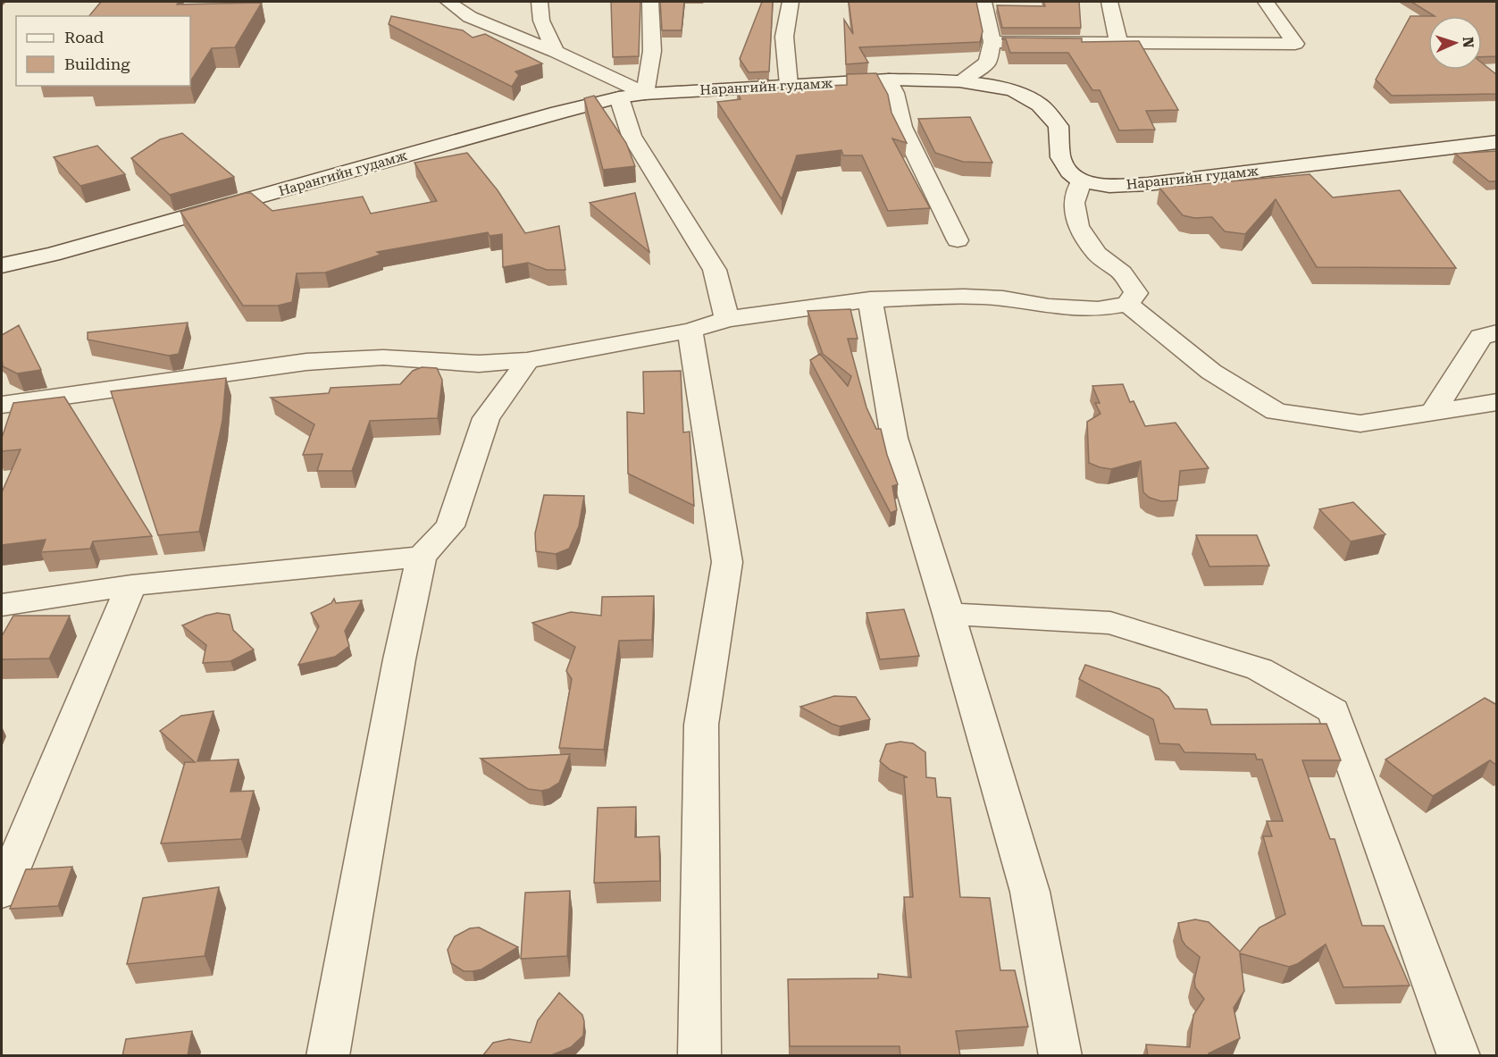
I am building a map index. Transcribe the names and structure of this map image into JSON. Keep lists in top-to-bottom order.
{
  "streets": {
    "street": ["Нарангийн гудамж"]
  },
  "legend": ["Road", "Building"],
  "north": "right"
}
